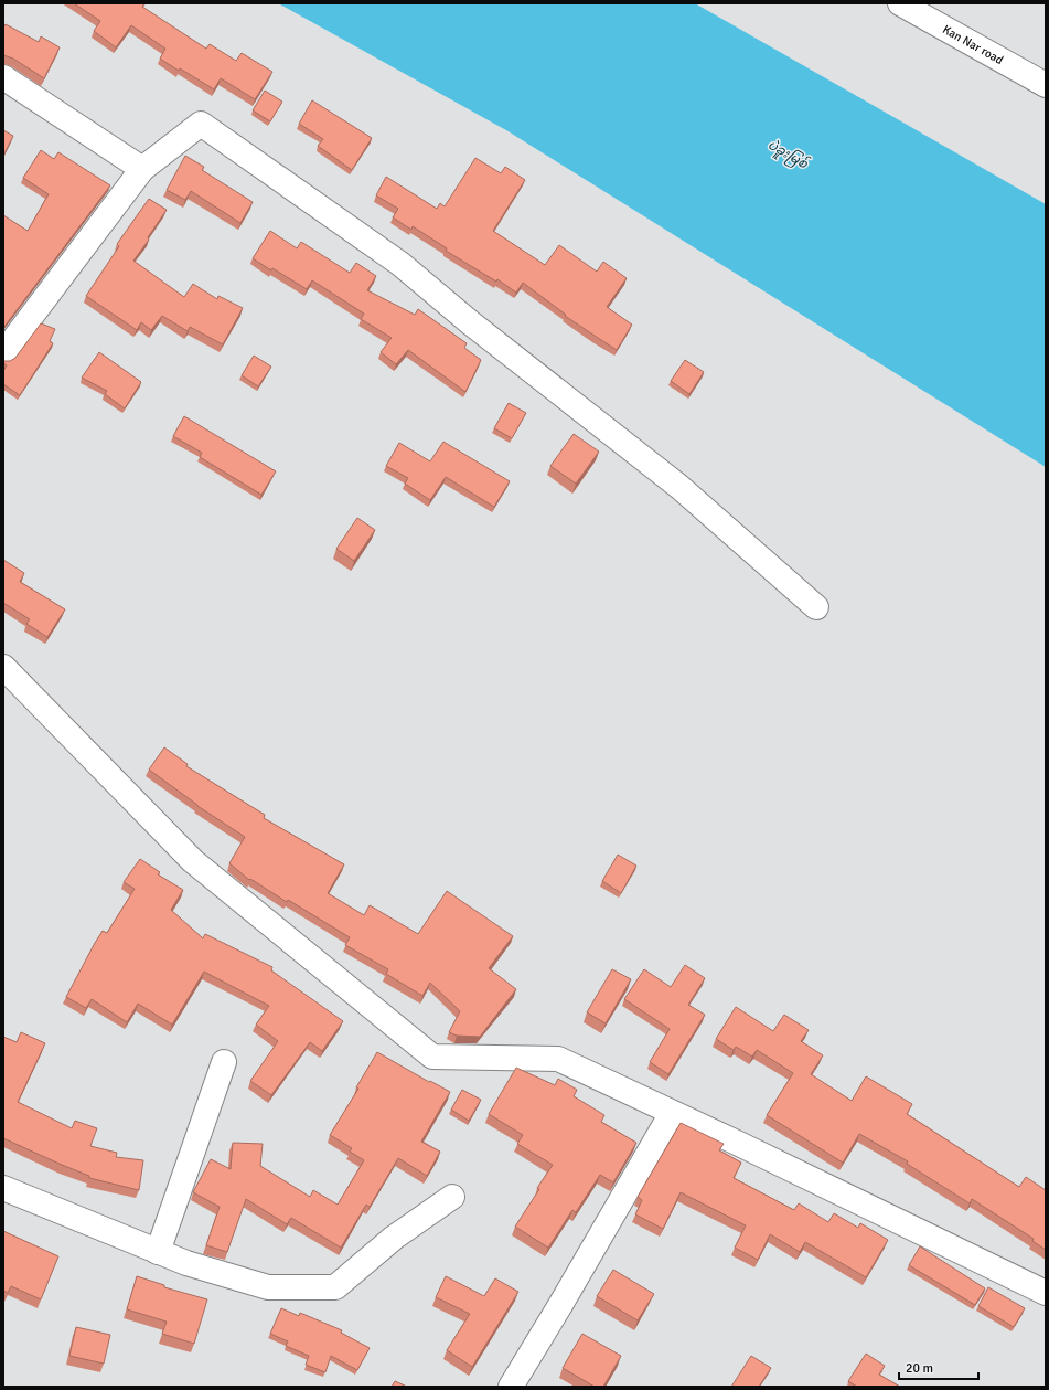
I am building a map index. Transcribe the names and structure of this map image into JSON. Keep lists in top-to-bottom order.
{
  "streets": {
    "street": ["Kan Nar road"]
  },
  "water": ["ပဲခူးမြစ်"],
  "scale_bar": "20 m"
}
